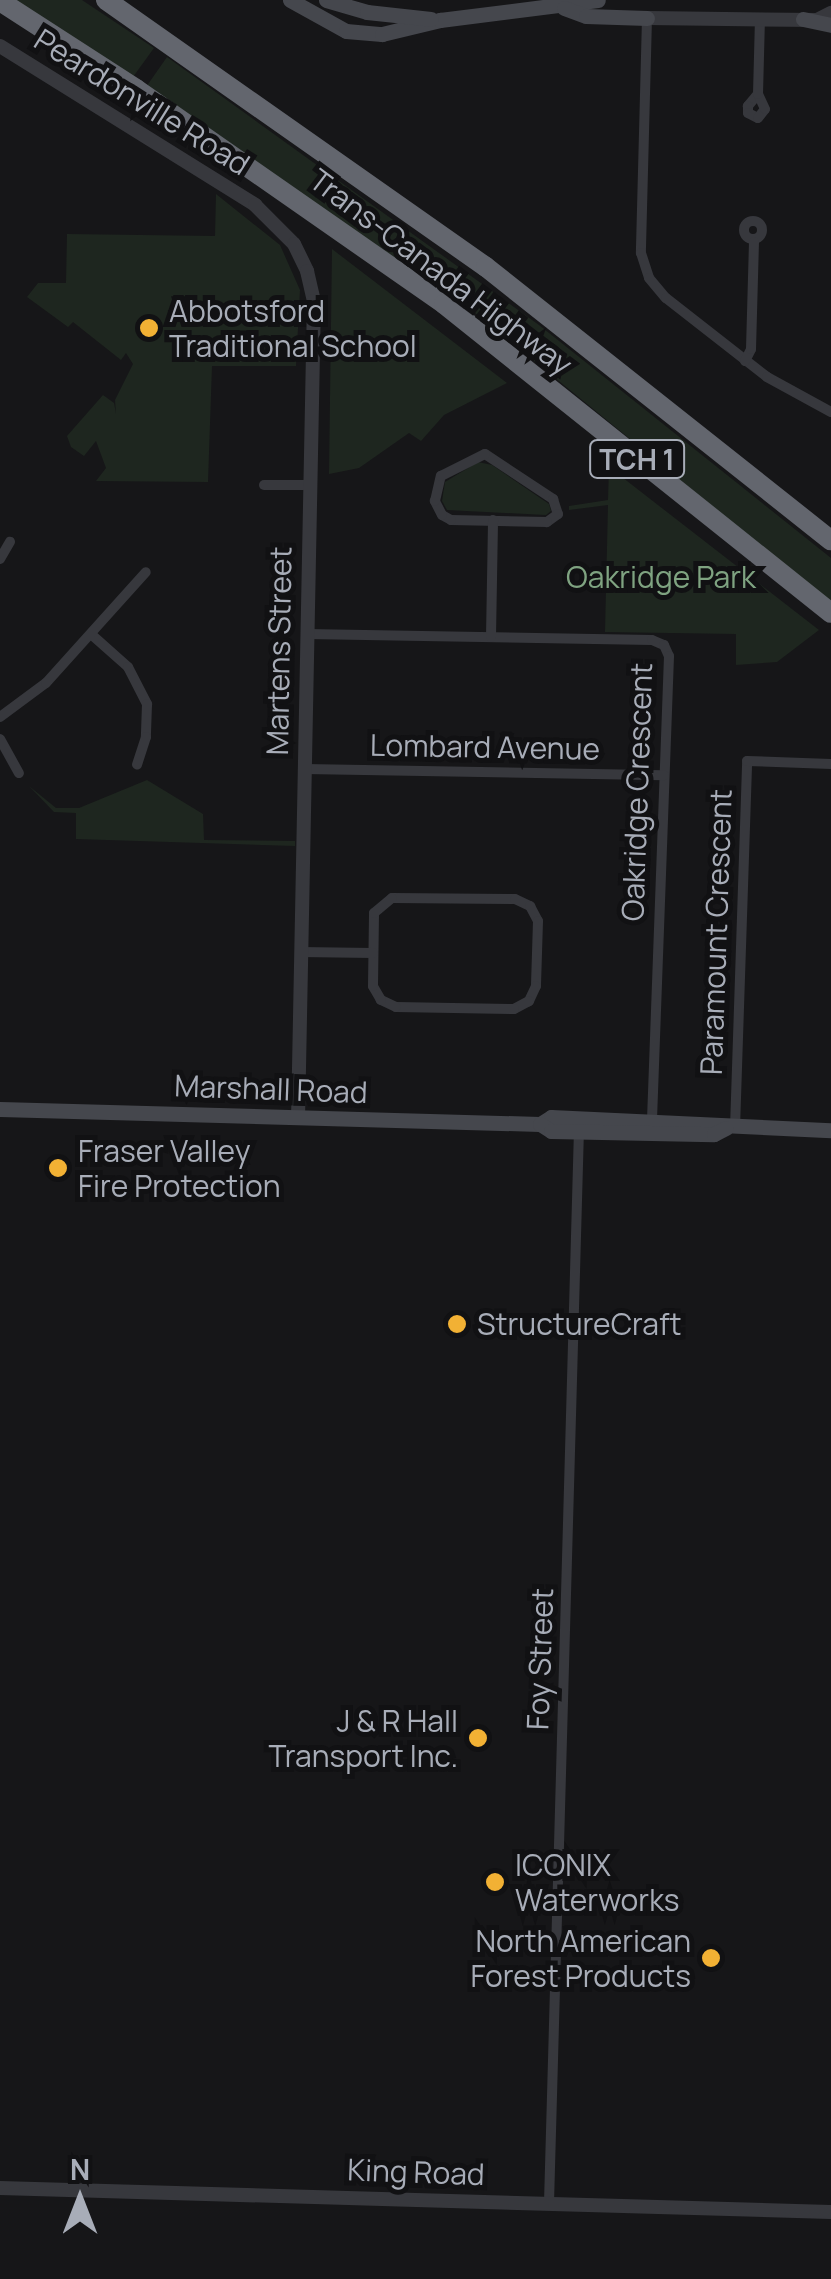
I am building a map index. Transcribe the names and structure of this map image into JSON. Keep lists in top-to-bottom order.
{
  "streets": {
    "highway": ["Trans-Canada Highway", "TCH 1"],
    "main road": ["Marshall Road"],
    "street": [
      "Peardonville Road",
      "Martens Street",
      "Lombard Avenue",
      "Oakridge Crescent",
      "Paramount Crescent",
      "Foy Street",
      "King Road"
    ]
  },
  "crossings": [
    ["Peardonville Road", "Martens Street"],
    ["Martens Street", "Lombard Avenue"],
    ["Martens Street", "Oakridge Crescent"],
    ["Martens Street", "Marshall Road"],
    ["Lombard Avenue", "Oakridge Crescent"],
    ["Oakridge Crescent", "Marshall Road"],
    ["Paramount Crescent", "Marshall Road"],
    ["Marshall Road", "Foy Street"],
    ["Foy Street", "King Road"]
  ],
  "parks": ["Oakridge Park"],
  "places": [
    "Abbotsford Traditional School",
    "Fraser Valley Fire Protection",
    "StructureCraft",
    "J & R Hall Transport Inc.",
    "ICONIX Waterworks",
    "North American Forest Products"
  ],
  "north": "top"
}
